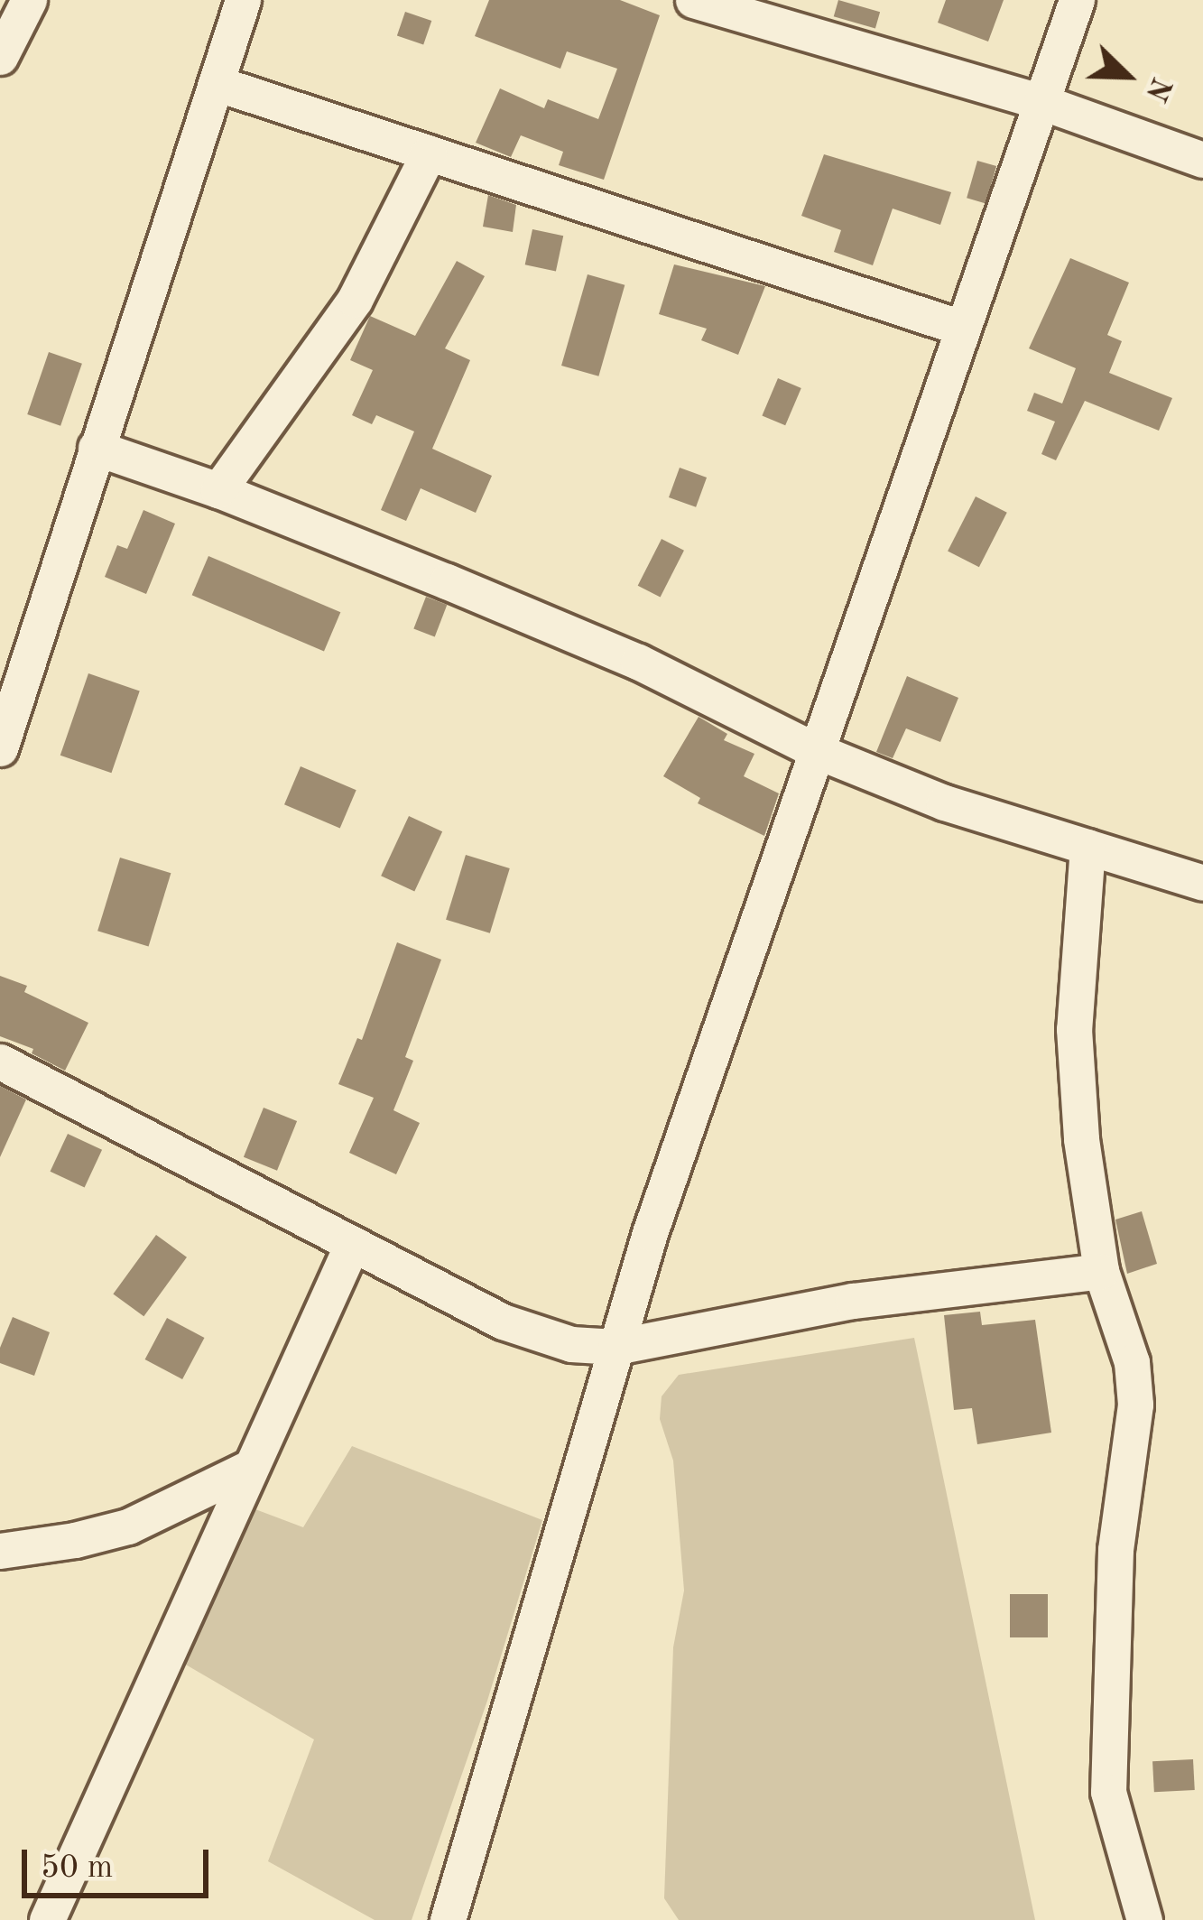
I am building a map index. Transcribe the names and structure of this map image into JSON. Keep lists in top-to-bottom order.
{
  "scale_bar": "50 m",
  "north": "bottom right"
}
